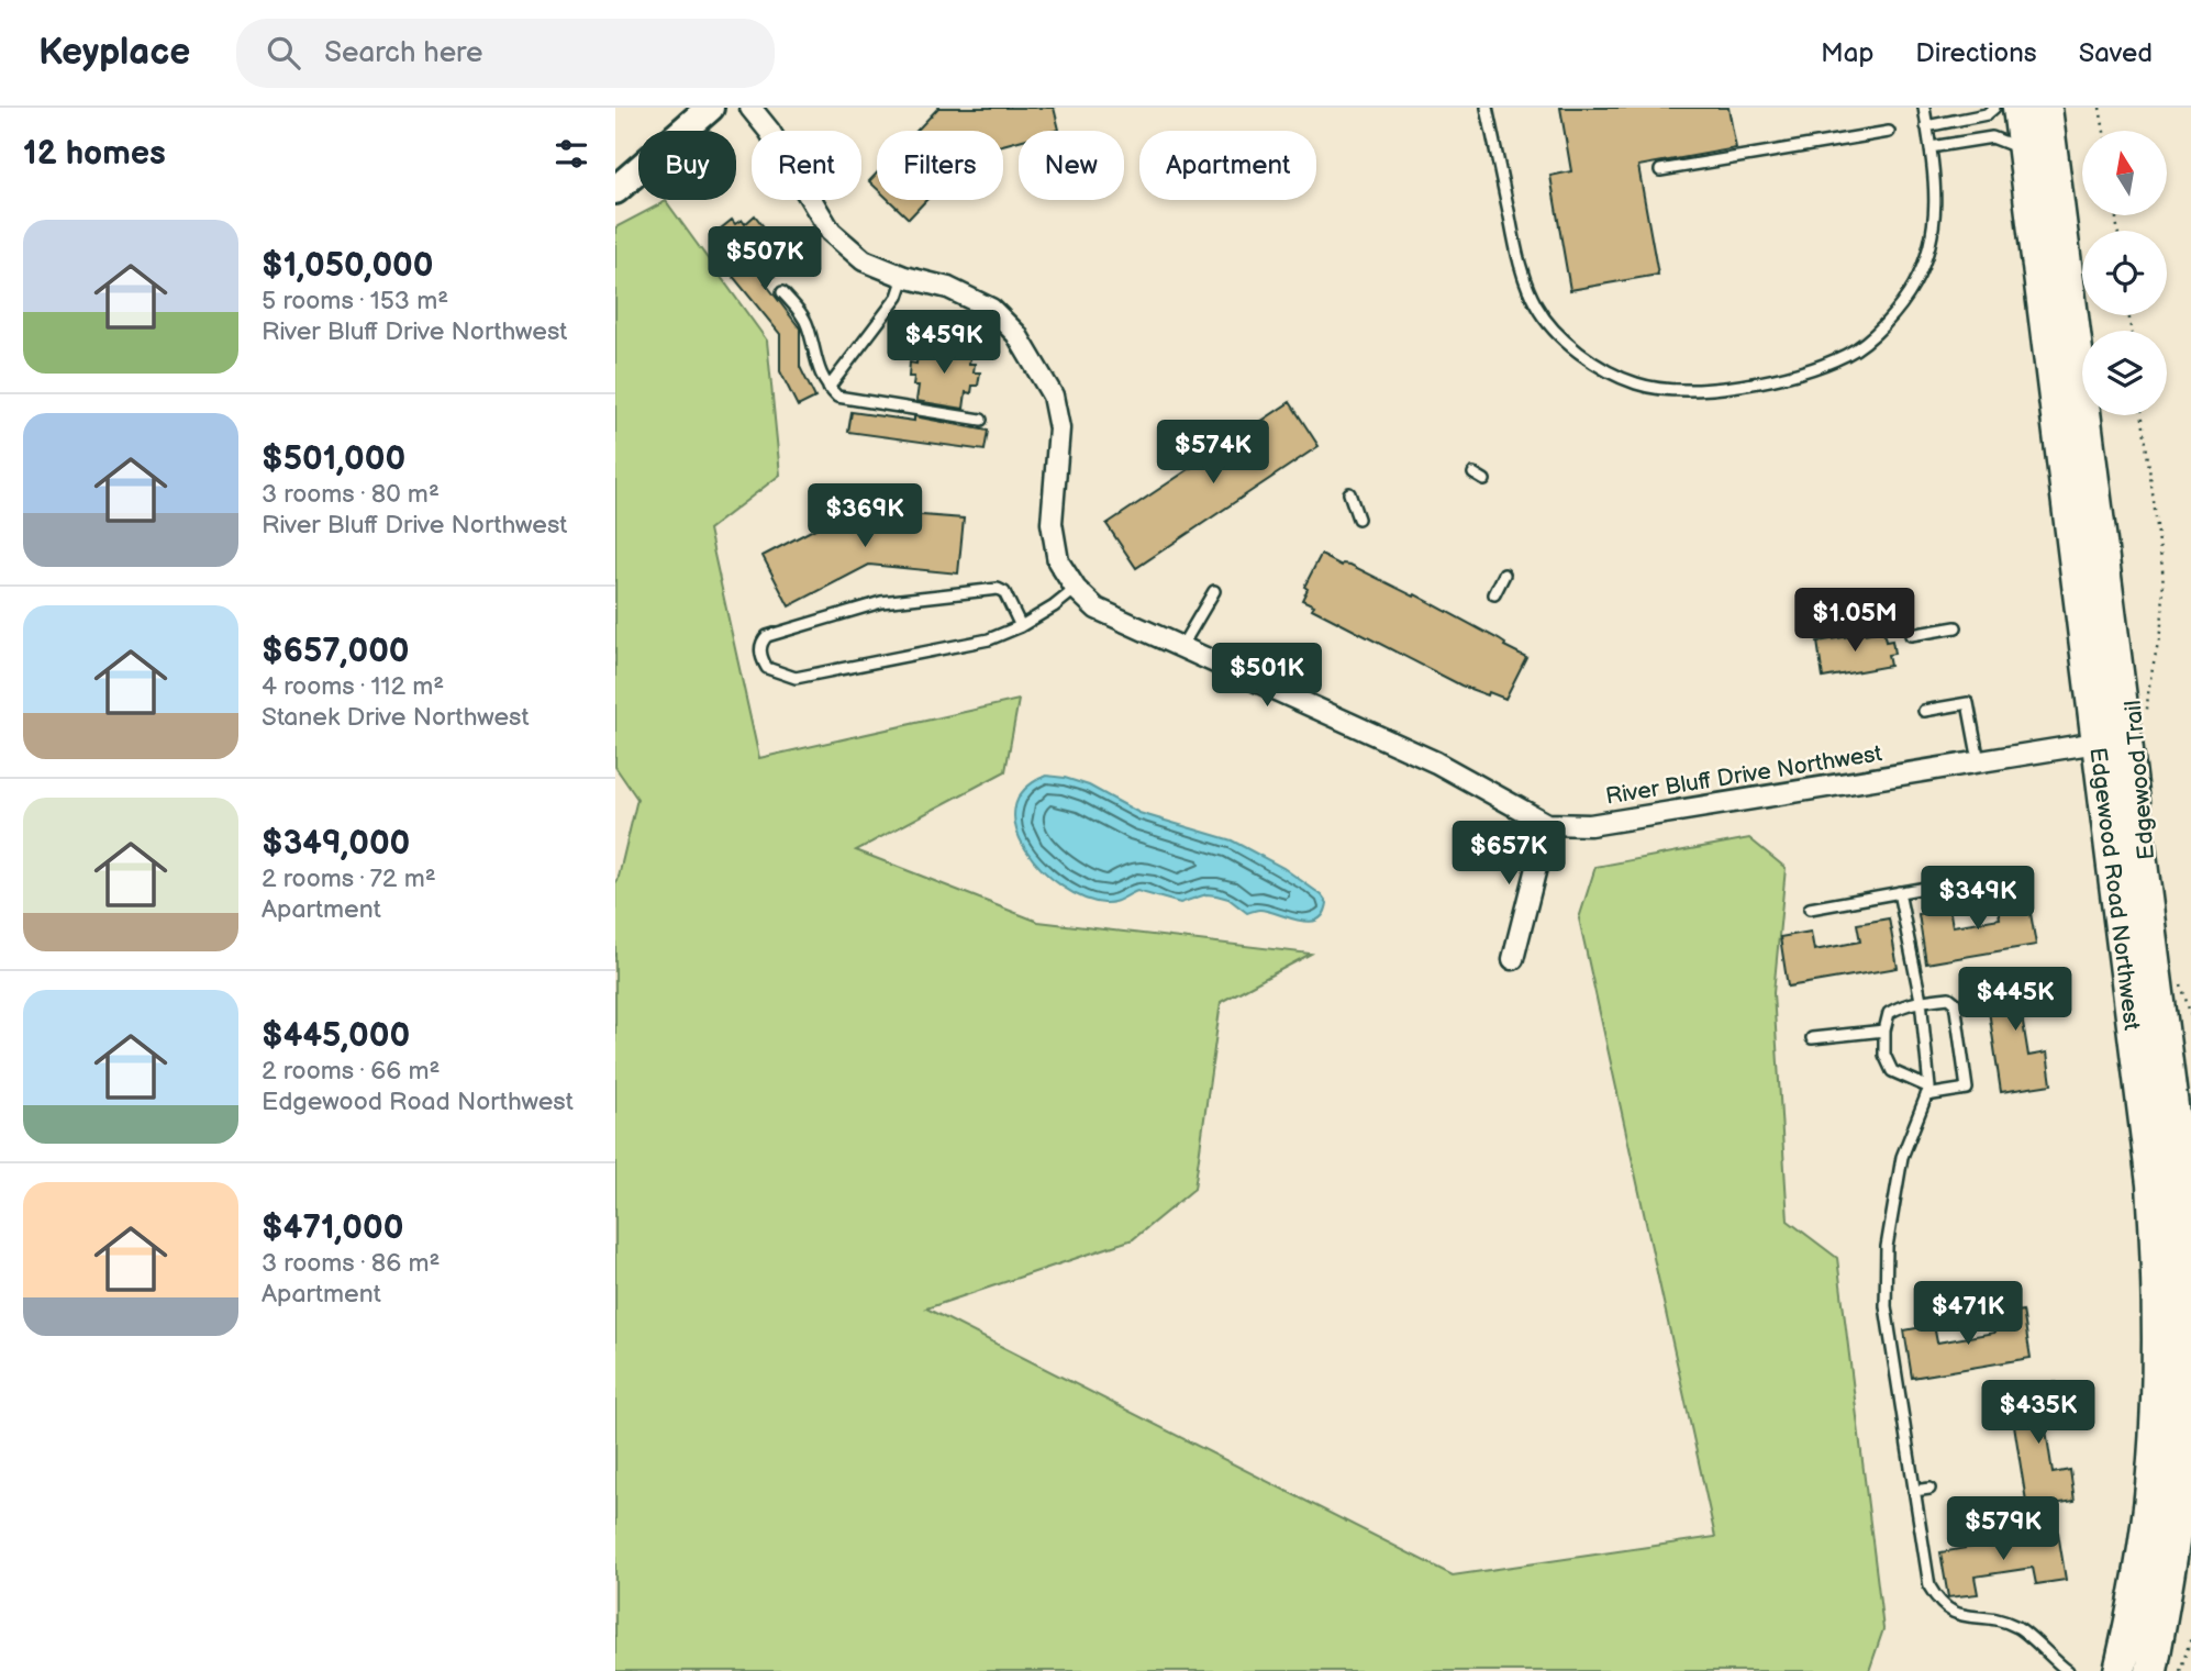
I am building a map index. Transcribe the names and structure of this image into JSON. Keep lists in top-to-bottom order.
{
  "streets": {
    "main road": ["Edgewood Road Northwest"],
    "street": ["River Bluff Drive Northwest"],
    "path": ["Edgewood Trail"]
  },
  "crossings": [
    ["River Bluff Drive Northwest", "Edgewood Road Northwest"]
  ],
  "north": "top",
  "page": {
    "header": "Keyplace",
    "search": "Search here",
    "nav": ["Map", "Directions", "Saved"],
    "heading": "12 homes",
    "chip": [
      "Buy",
      "Rent",
      "Filters",
      "New",
      "Apartment"
    ],
    "list": [
      {
        "name": "$1,050,000",
        "note": "5 rooms · 153 m² · River Bluff Drive Northwest"
      },
      {
        "name": "$501,000",
        "note": "3 rooms · 80 m² · River Bluff Drive Northwest"
      },
      {
        "name": "$657,000",
        "note": "4 rooms · 112 m² · Stanek Drive Northwest"
      },
      {
        "name": "$349,000",
        "note": "2 rooms · 72 m² · Apartment"
      },
      {
        "name": "$445,000",
        "note": "2 rooms · 66 m² · Edgewood Road Northwest"
      },
      {
        "name": "$471,000",
        "note": "3 rooms · 86 m² · Apartment"
      }
    ],
    "price": [
      "$507K",
      "$459K",
      "$574K",
      "$369K",
      "$1.05M",
      "$501K",
      "$657K",
      "$349K",
      "$445K",
      "$471K",
      "$435K",
      "$579K"
    ]
  }
}
